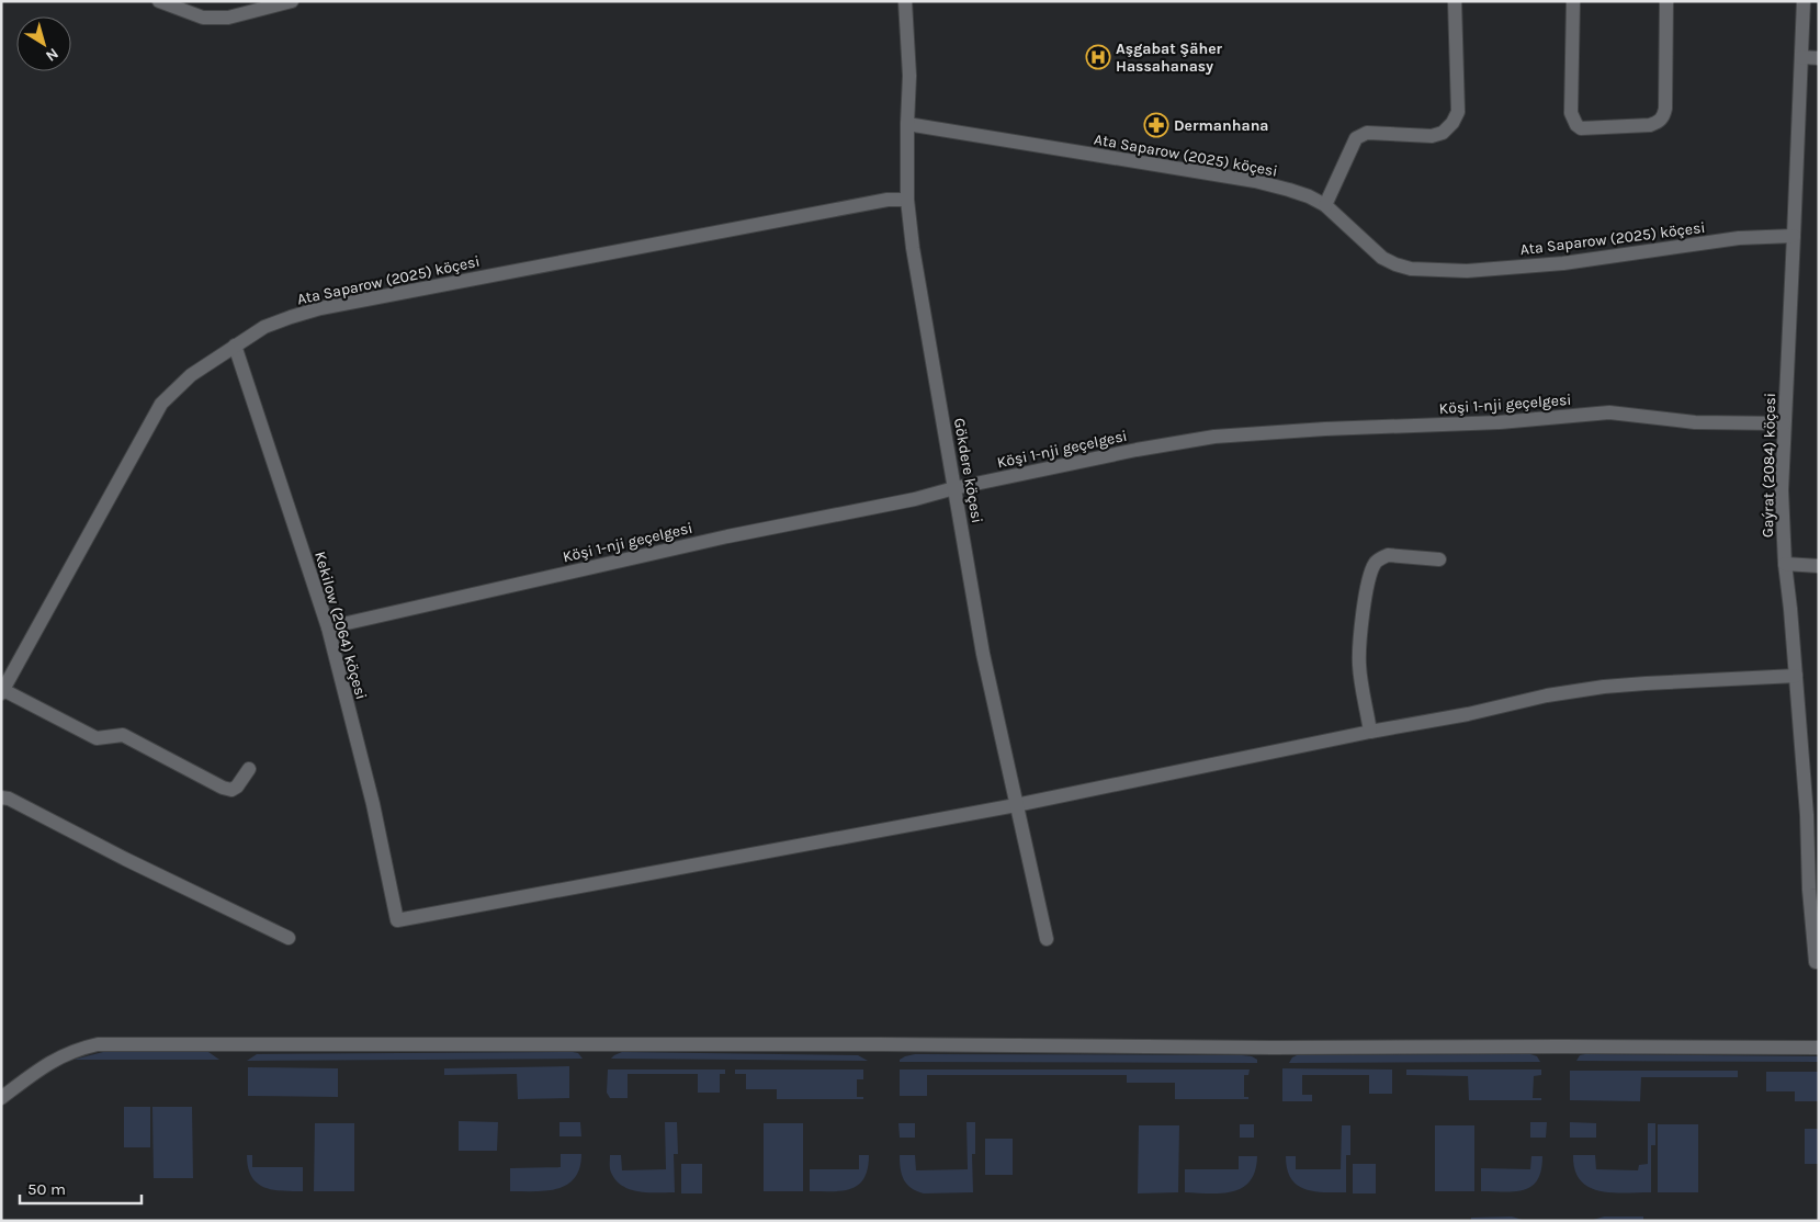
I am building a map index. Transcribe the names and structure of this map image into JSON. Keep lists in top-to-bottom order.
{
  "streets": {
    "street": [
      "Ata Saparow (2025) köçesi",
      "Köşi 1-nji geçelgesi",
      "Gaýrat (2084) köçesi",
      "Gökdere köçesi",
      "Kekilow (2064) köçesi"
    ]
  },
  "crossings": [
    ["Ata Saparow (2025) köçesi", "Gaýrat (2084) köçesi"],
    ["Ata Saparow (2025) köçesi", "Gökdere köçesi"],
    ["Ata Saparow (2025) köçesi", "Kekilow (2064) köçesi"],
    ["Köşi 1-nji geçelgesi", "Gaýrat (2084) köçesi"],
    ["Köşi 1-nji geçelgesi", "Gökdere köçesi"],
    ["Köşi 1-nji geçelgesi", "Kekilow (2064) köçesi"],
    ["Gökdere köçesi", "Kekilow (2064) köçesi"]
  ],
  "places": {
    "hospital": ["Aşgabat Şäher Hassahanasy"],
    "pharmacy": ["Dermanhana"]
  },
  "scale_bar": "50 m",
  "north": "bottom right"
}
